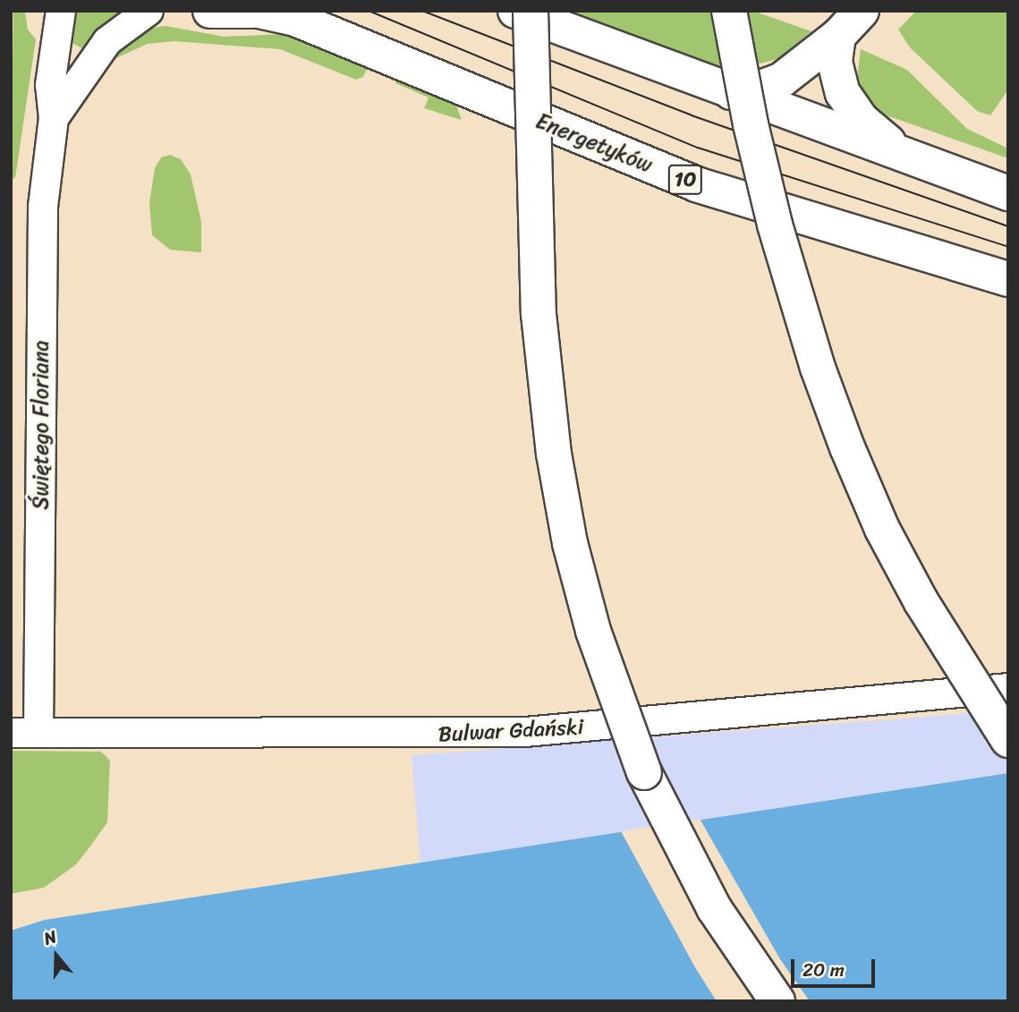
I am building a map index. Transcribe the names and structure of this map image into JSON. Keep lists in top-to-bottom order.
{
  "streets": {
    "main road": ["Energetyków", "10"],
    "street": ["Świętego Floriana", "Bulwar Gdański"]
  },
  "crossings": [
    ["Świętego Floriana", "Bulwar Gdański"]
  ],
  "scale_bar": "20 m",
  "north": "top"
}
